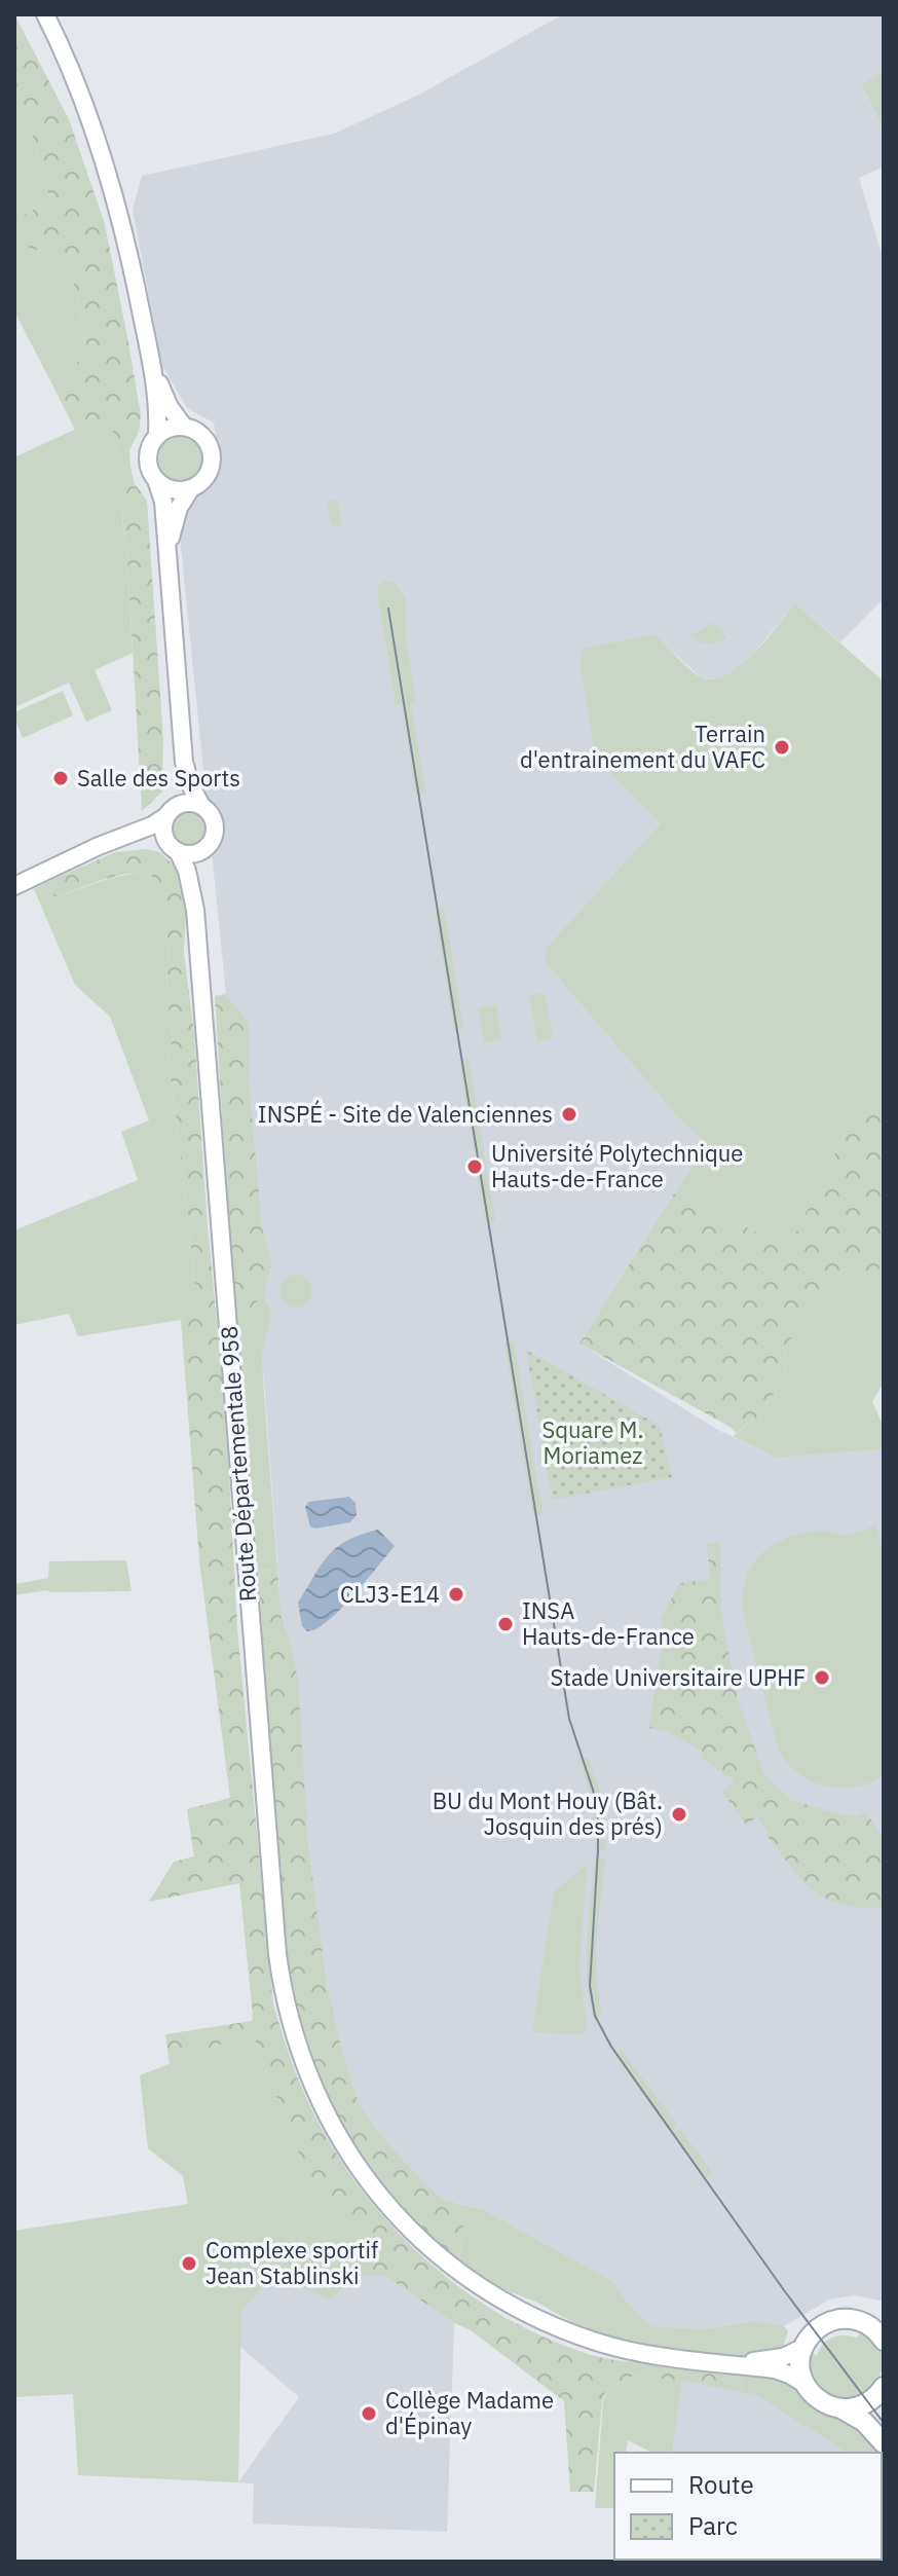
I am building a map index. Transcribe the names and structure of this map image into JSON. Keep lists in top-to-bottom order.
{
  "streets": {
    "main road": ["Route Départementale 958"]
  },
  "parks": ["Square M. Moriamez"],
  "places": [
    "Terrain d'entrainement du VAFC",
    "Salle des Sports",
    "INSPÉ - Site de Valenciennes",
    "Université Polytechnique Hauts-de-France",
    "CLJ3-E14",
    "INSA Hauts-de-France",
    "Stade Universitaire UPHF",
    "BU du Mont Houy (Bât. Josquin des prés)",
    "Complexe sportif Jean Stablinski",
    "Collège Madame d'Épinay"
  ],
  "legend": ["Route", "Parc"]
}
